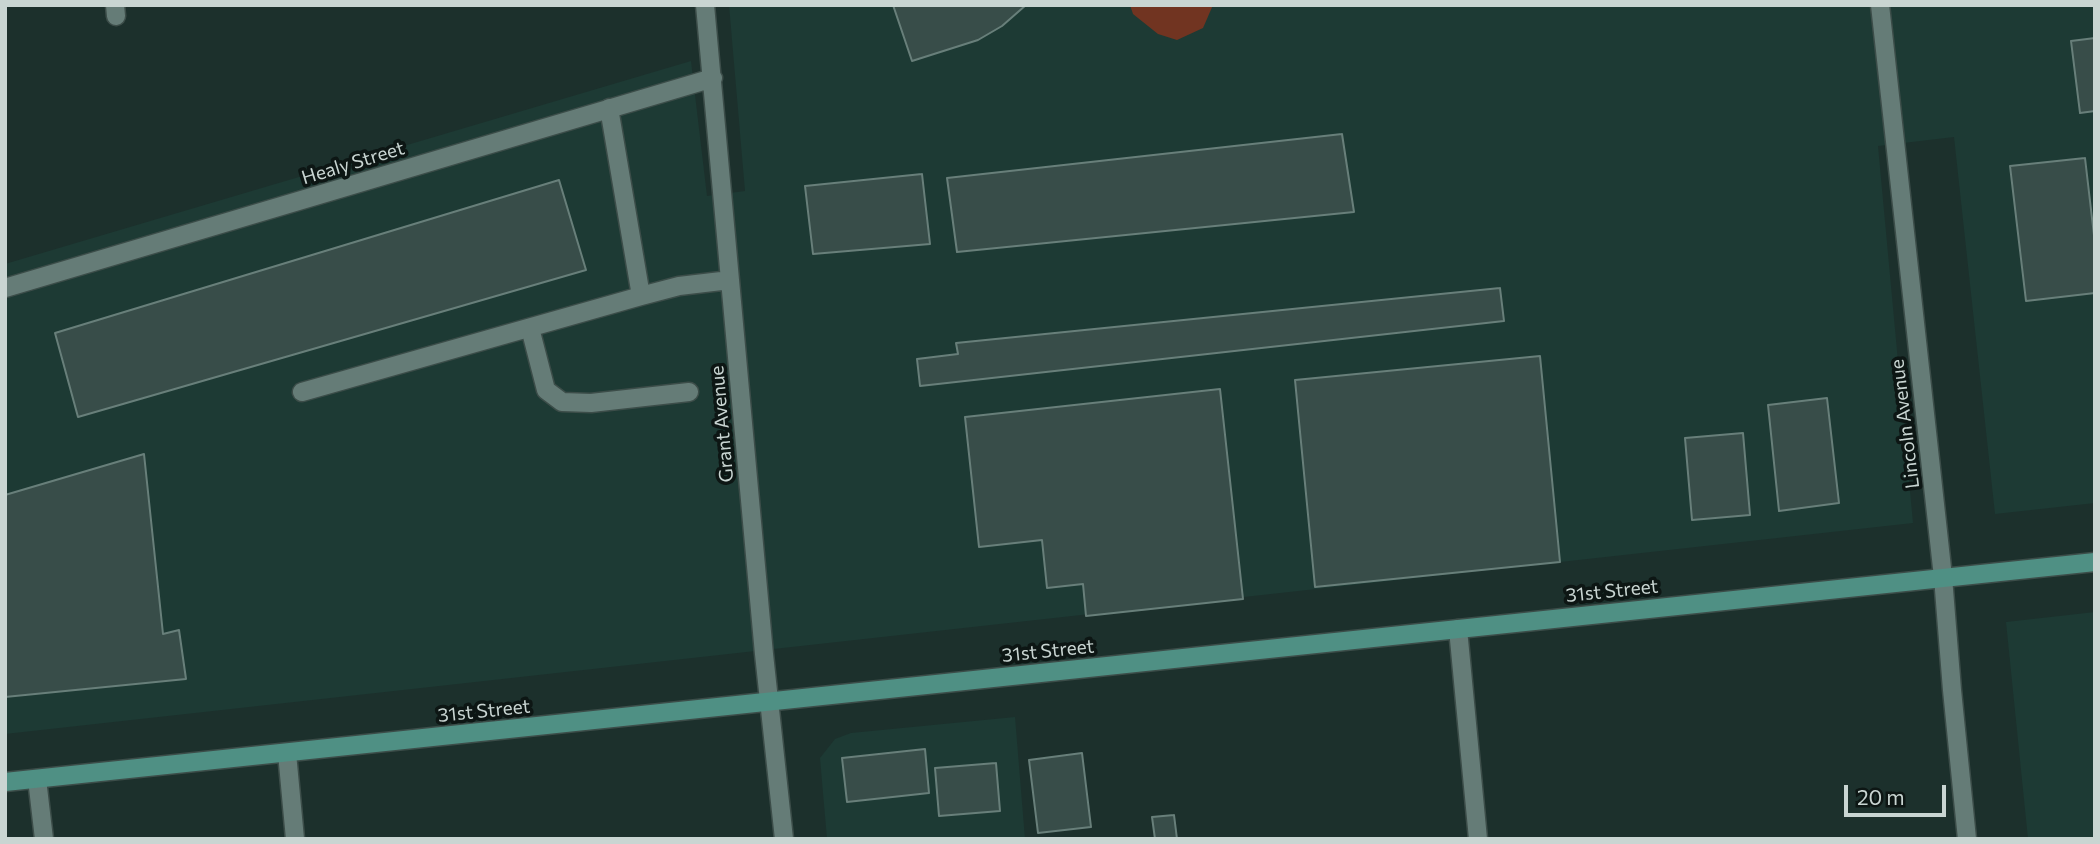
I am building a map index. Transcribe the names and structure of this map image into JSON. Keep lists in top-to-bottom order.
{
  "streets": {
    "main road": ["31st Street"],
    "street": ["Healy Street", "Grant Avenue", "Lincoln Avenue"]
  },
  "crossings": [
    ["Healy Street", "Grant Avenue"],
    ["Grant Avenue", "31st Street"],
    ["Lincoln Avenue", "31st Street"]
  ],
  "scale_bar": "20 m"
}
